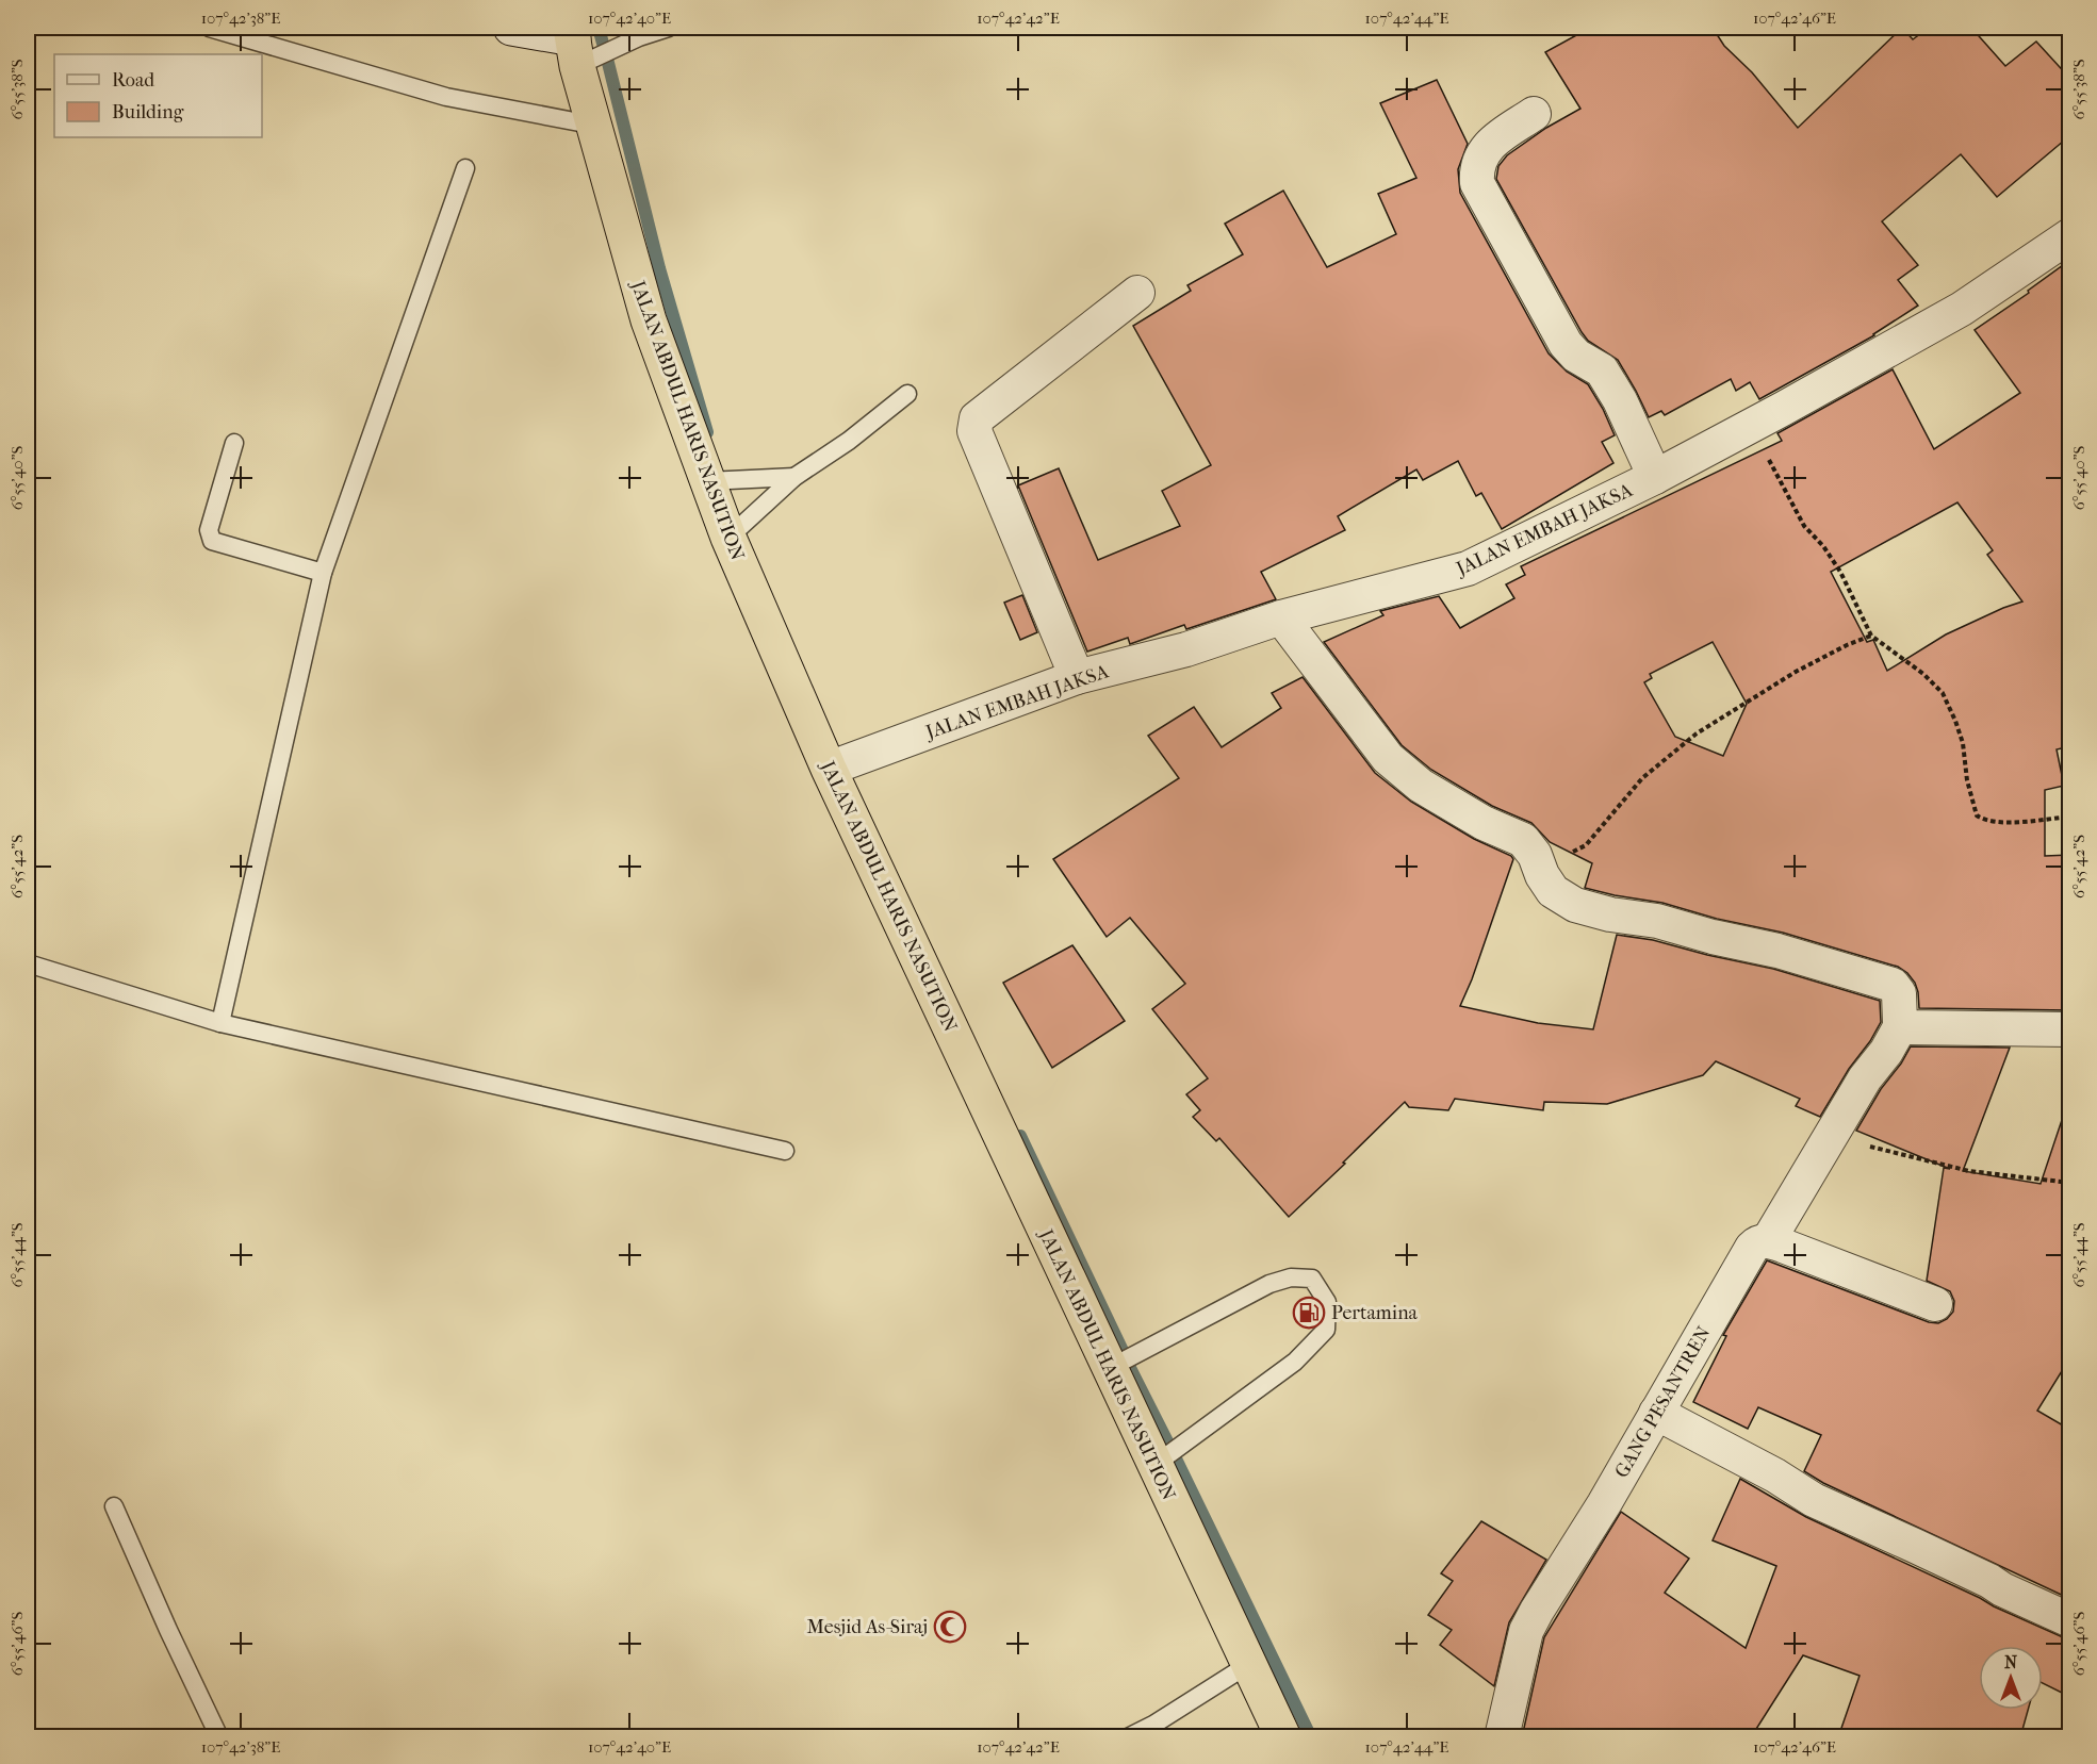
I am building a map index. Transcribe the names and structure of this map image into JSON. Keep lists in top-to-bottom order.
{
  "streets": {
    "highway": ["JALAN ABDUL HARIS NASUTION"],
    "street": ["JALAN EMBAH JAKSA", "GANG PESANTREN"]
  },
  "crossings": [
    ["JALAN ABDUL HARIS NASUTION", "JALAN EMBAH JAKSA"]
  ],
  "places": {
    "fuel station": ["Pertamina"],
    "mosque": ["Mesjid As-Siraj"]
  },
  "legend": ["Road", "Building"],
  "north": "top",
  "coordinates": [
    "107°42'38\"E",
    "107°42'40\"E",
    "107°42'42\"E",
    "107°42'44\"E",
    "107°42'46\"E",
    "6°55'38\"S",
    "6°55'40\"S",
    "6°55'42\"S",
    "6°55'44\"S",
    "6°55'46\"S"
  ]
}
